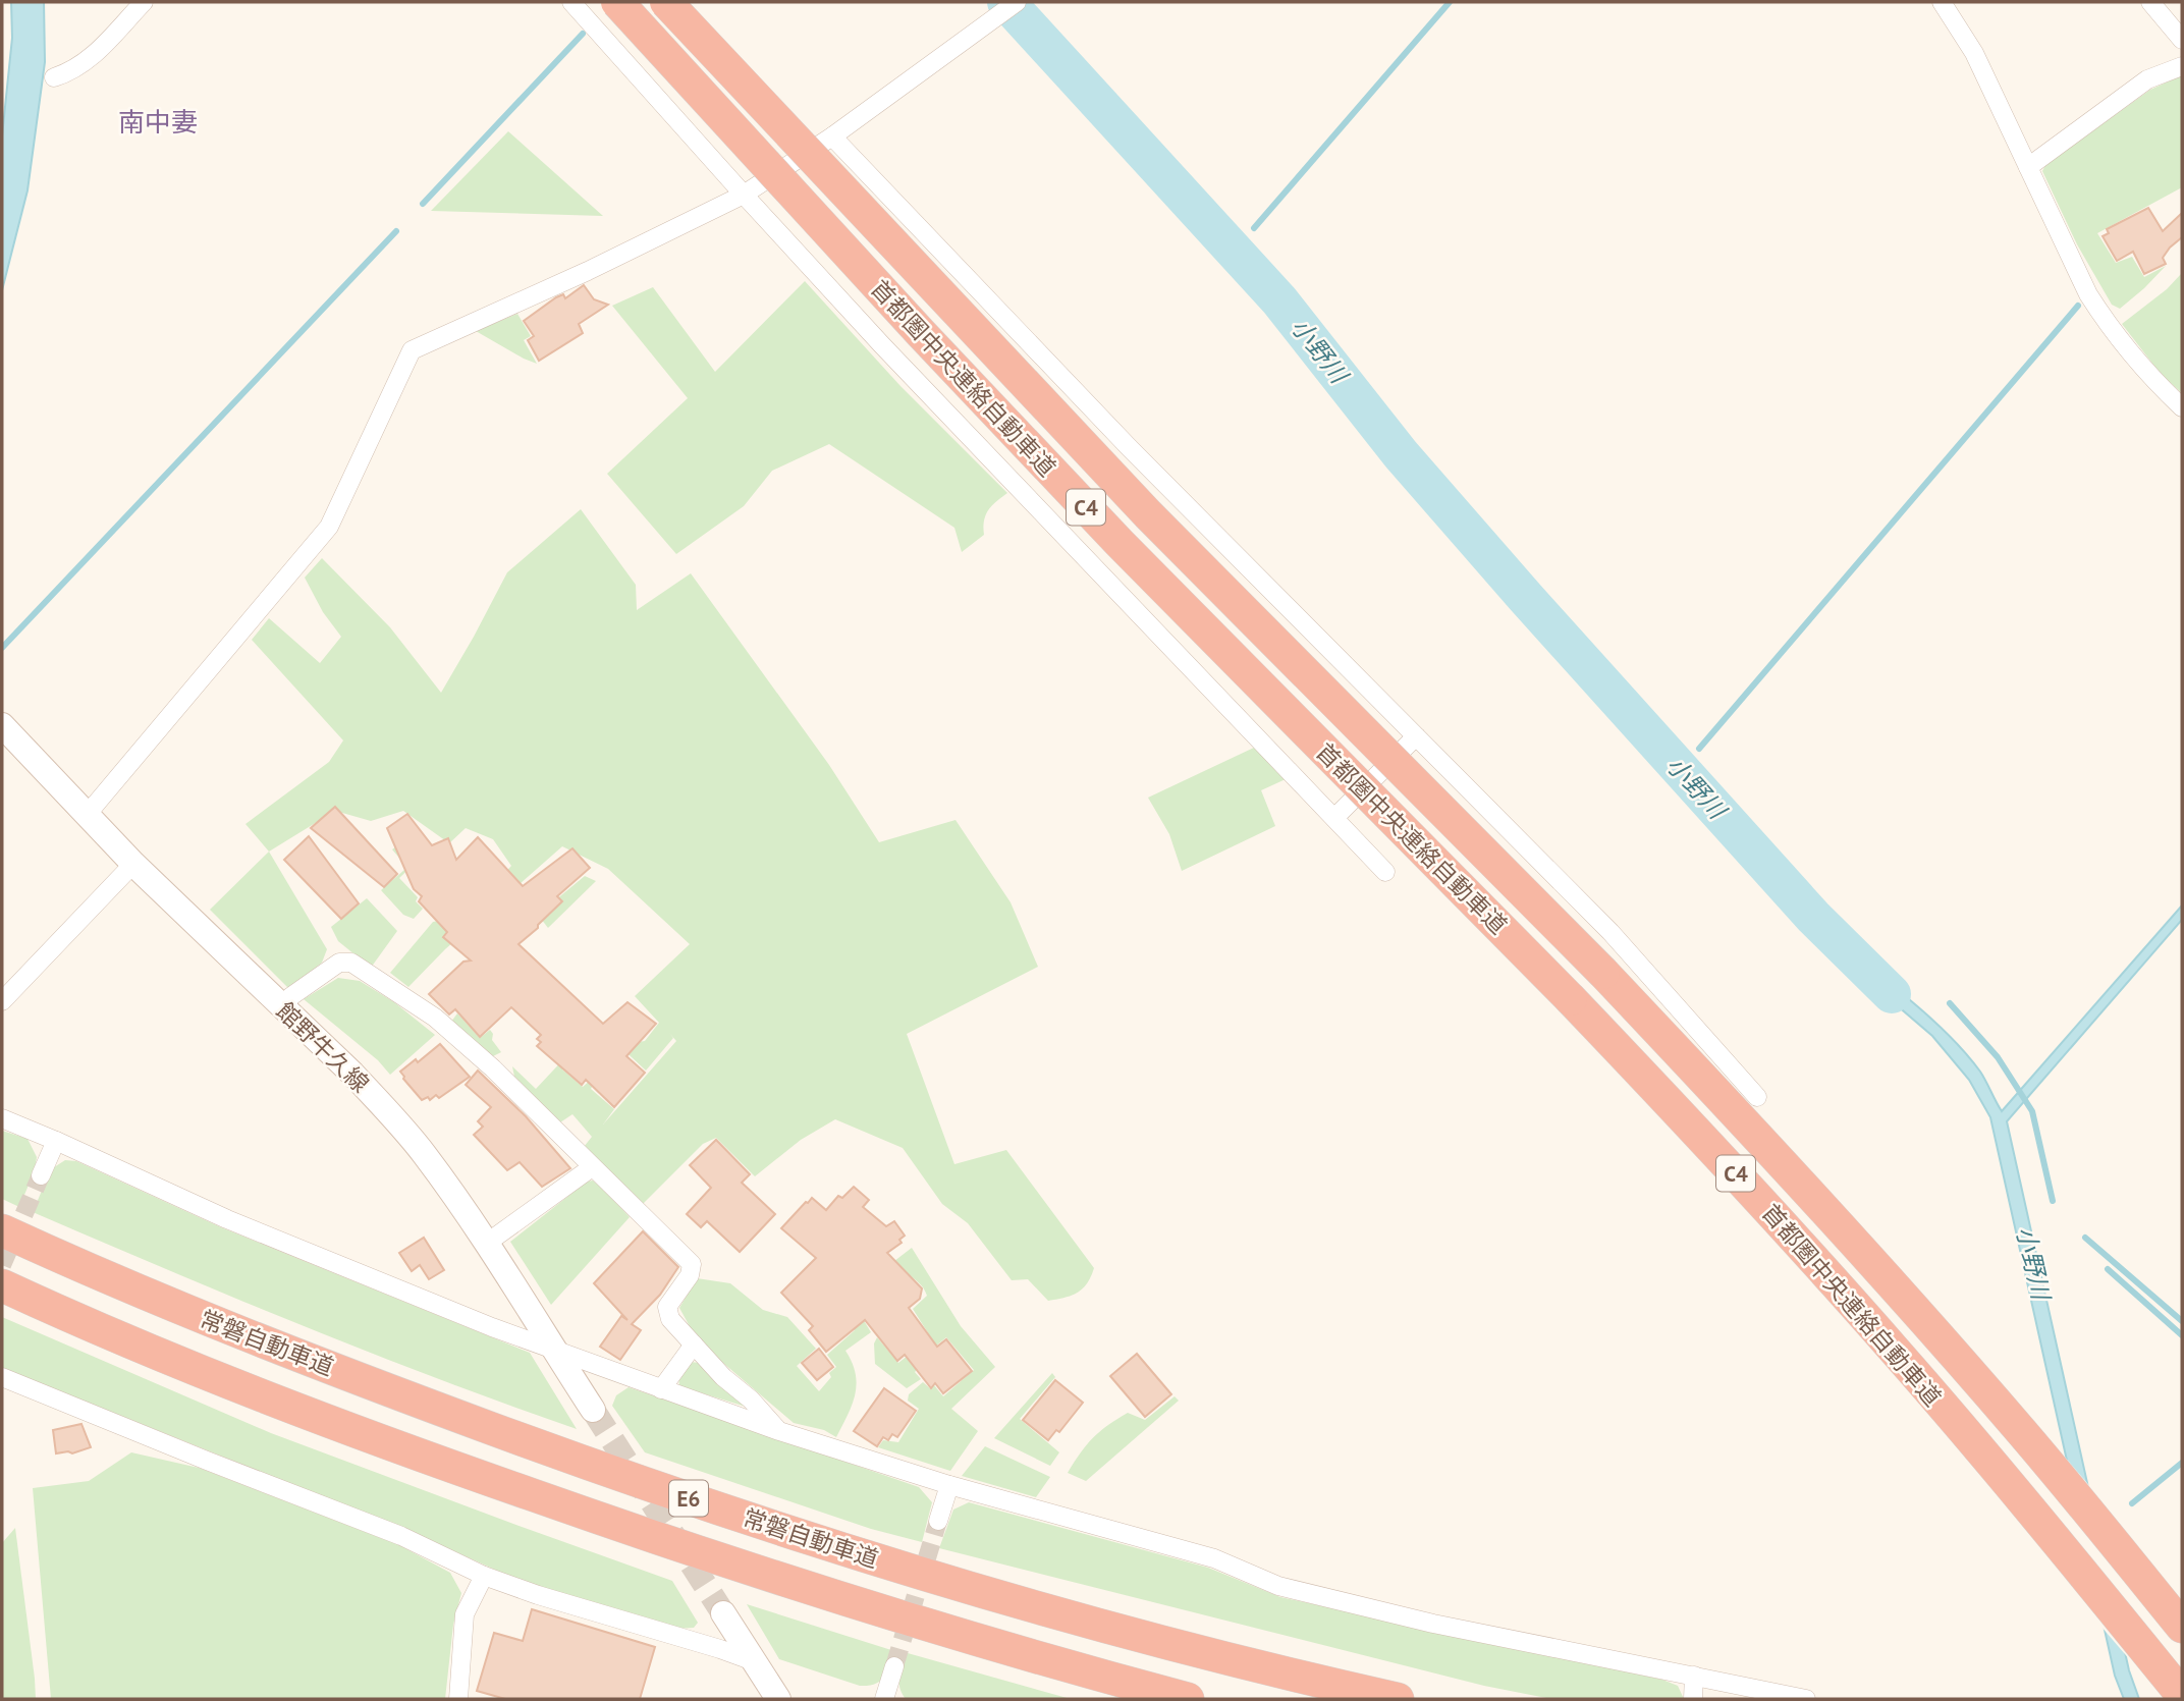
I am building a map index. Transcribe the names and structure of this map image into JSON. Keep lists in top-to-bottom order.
{
  "streets": {
    "highway": [
      "首都圏中央連絡自動車道",
      "C4",
      "常磐自動車道",
      "E6"
    ],
    "main road": ["館野牛久線"]
  },
  "districts": ["南中妻"],
  "water": ["小野川"]
}
